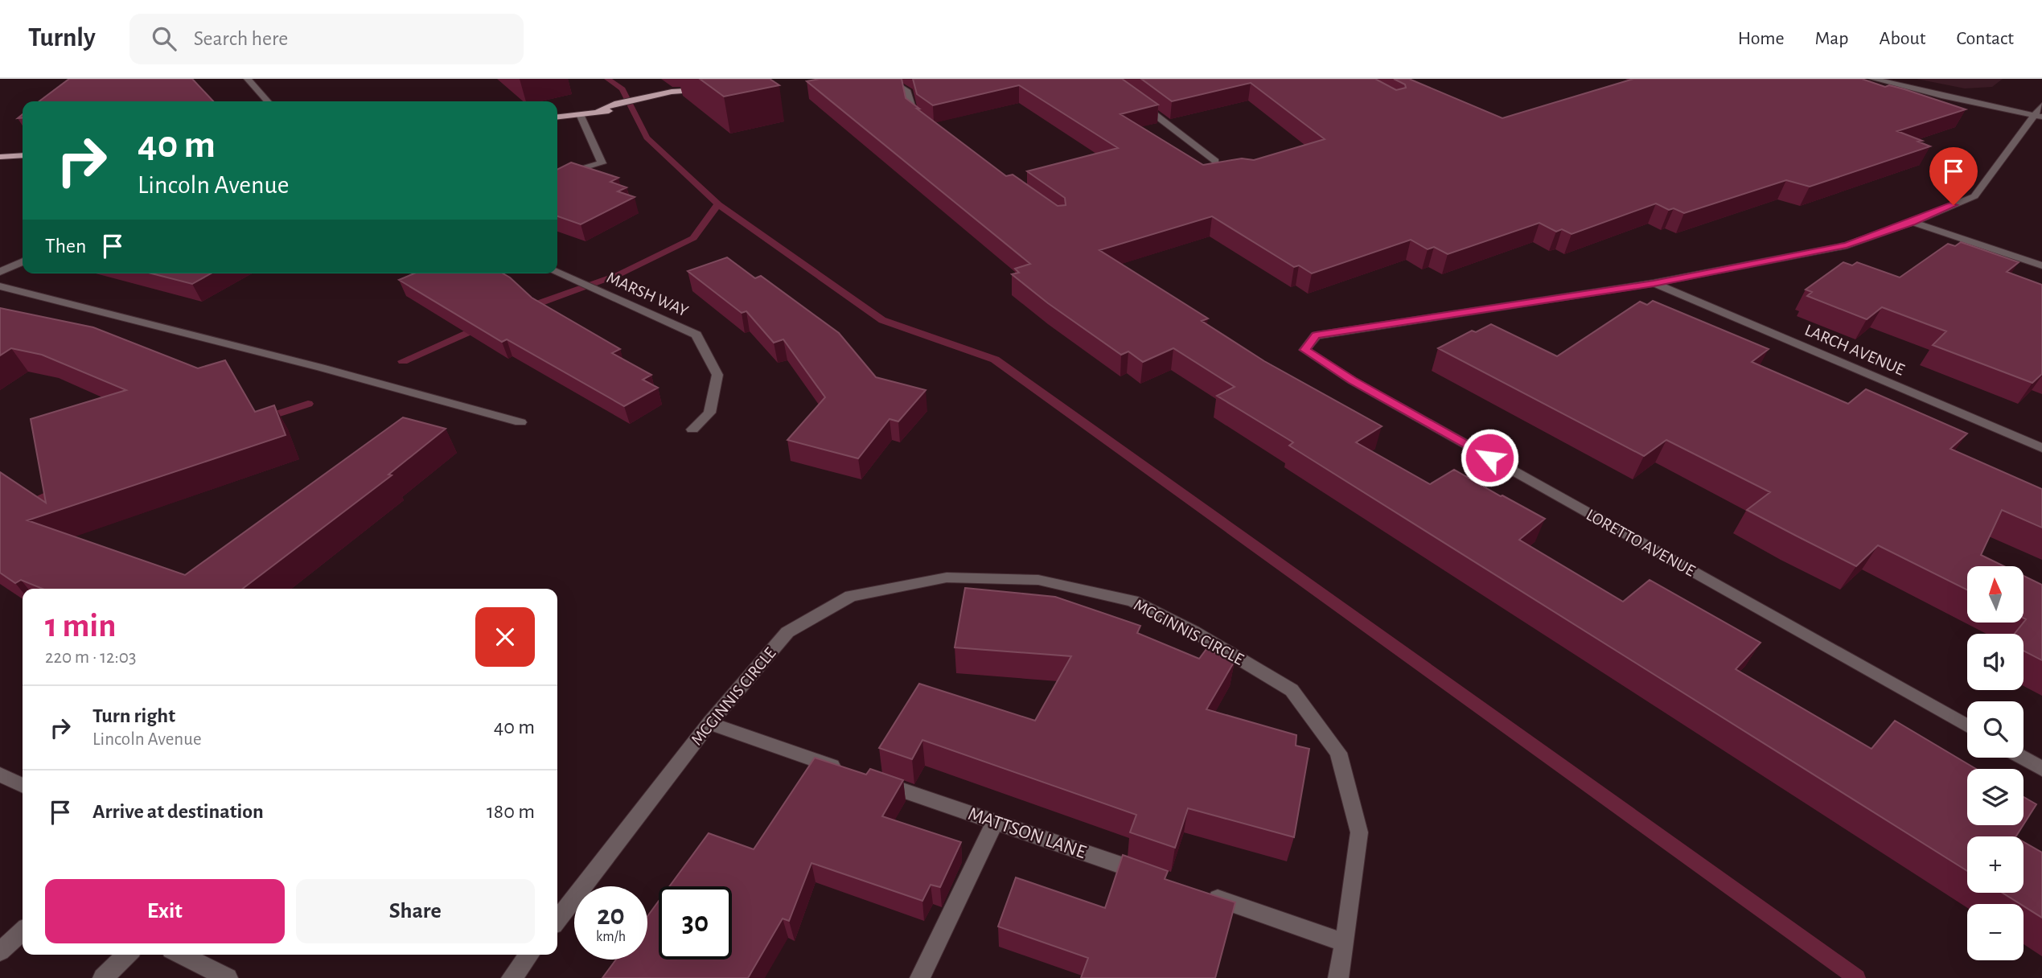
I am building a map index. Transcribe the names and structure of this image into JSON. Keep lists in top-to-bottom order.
{
  "streets": {
    "street": [
      "MARSH WAY",
      "LARCH AVENUE",
      "LORETTO AVENUE",
      "MCGINNIS CIRCLE",
      "MATTSON LANE"
    ]
  },
  "crossings": [
    ["LARCH AVENUE", "LORETTO AVENUE"]
  ],
  "north": "top",
  "page": {
    "header": "Turnly",
    "search": "Search here",
    "nav": [
      "Home",
      "Map",
      "About",
      "Contact"
    ],
    "turn": ["40 m", "Lincoln Avenue"],
    "then": "Then",
    "map_buttons": ["+", "−"],
    "heading": ["1 min", "220 m · 12:03"],
    "list": [
      {
        "name": "Turn right",
        "note": "Lincoln Avenue",
        "value": "40 m"
      },
      {
        "name": "Arrive at destination",
        "value": "180 m"
      }
    ],
    "buttons": ["Exit", "Share"],
    "speed": "20 km/h",
    "limit": "30"
  }
}
